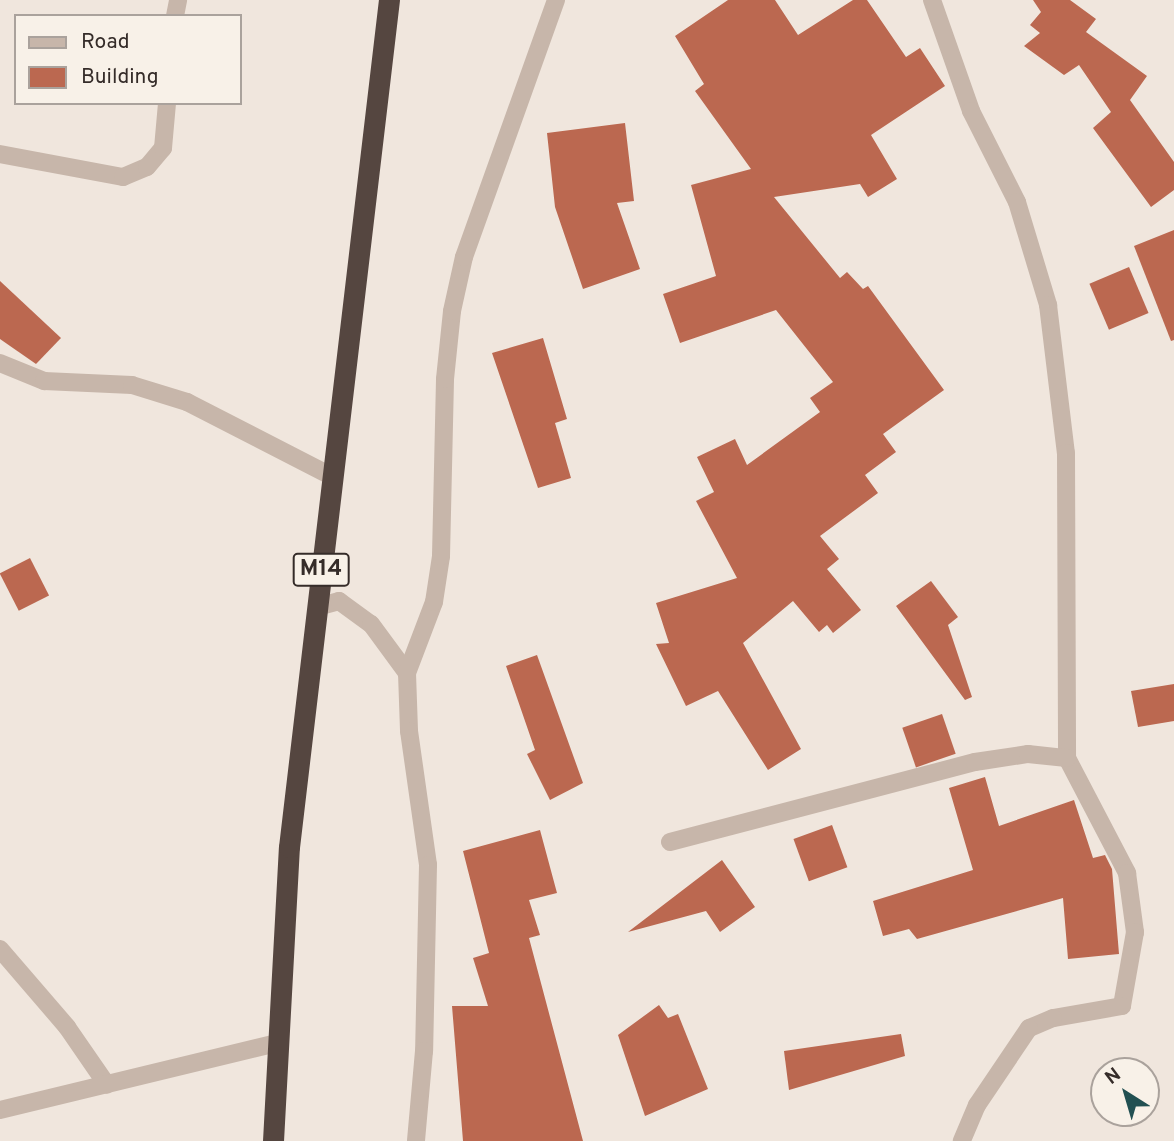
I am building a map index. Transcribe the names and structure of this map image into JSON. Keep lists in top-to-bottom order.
{
  "streets": {
    "highway": ["M14"]
  },
  "legend": ["Road", "Building"],
  "north": "top left"
}
